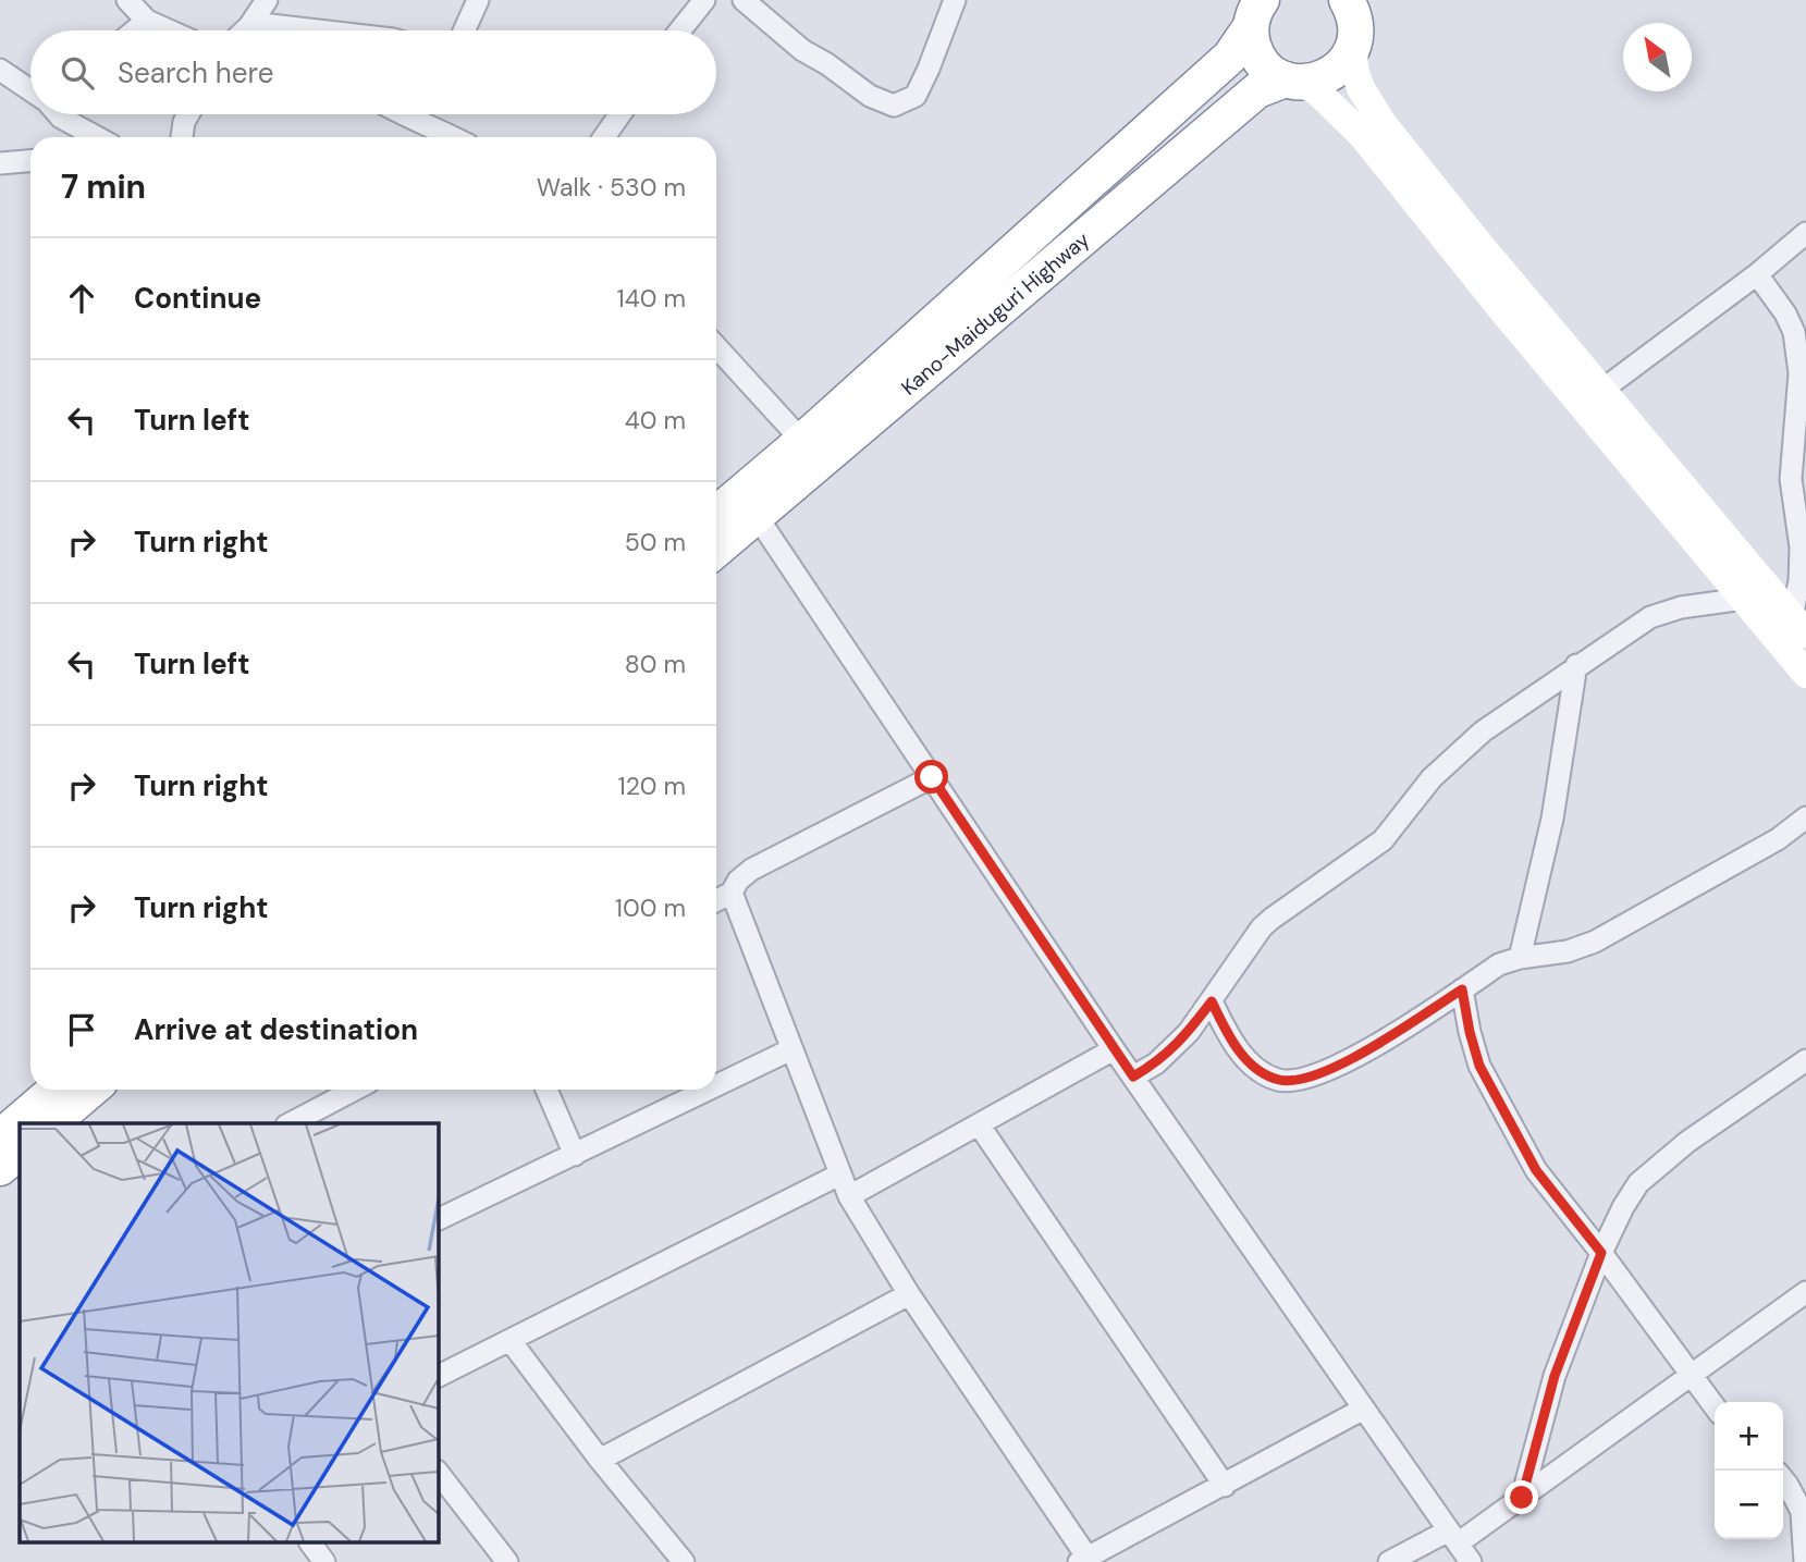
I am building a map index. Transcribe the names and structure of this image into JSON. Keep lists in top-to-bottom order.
{
  "streets": {
    "highway": ["Kano-Maiduguri Highway"]
  },
  "north": "top left",
  "page": {
    "search": "Search here",
    "heading": ["7 min", "Walk · 530 m"],
    "list": [
      ["Continue", "140 m"],
      ["Turn left", "40 m"],
      ["Turn right", "50 m"],
      ["Turn left", "80 m"],
      ["Turn right", "120 m"],
      ["Turn right", "100 m"],
      "Arrive at destination"
    ],
    "map_buttons": ["+", "−"]
  }
}
